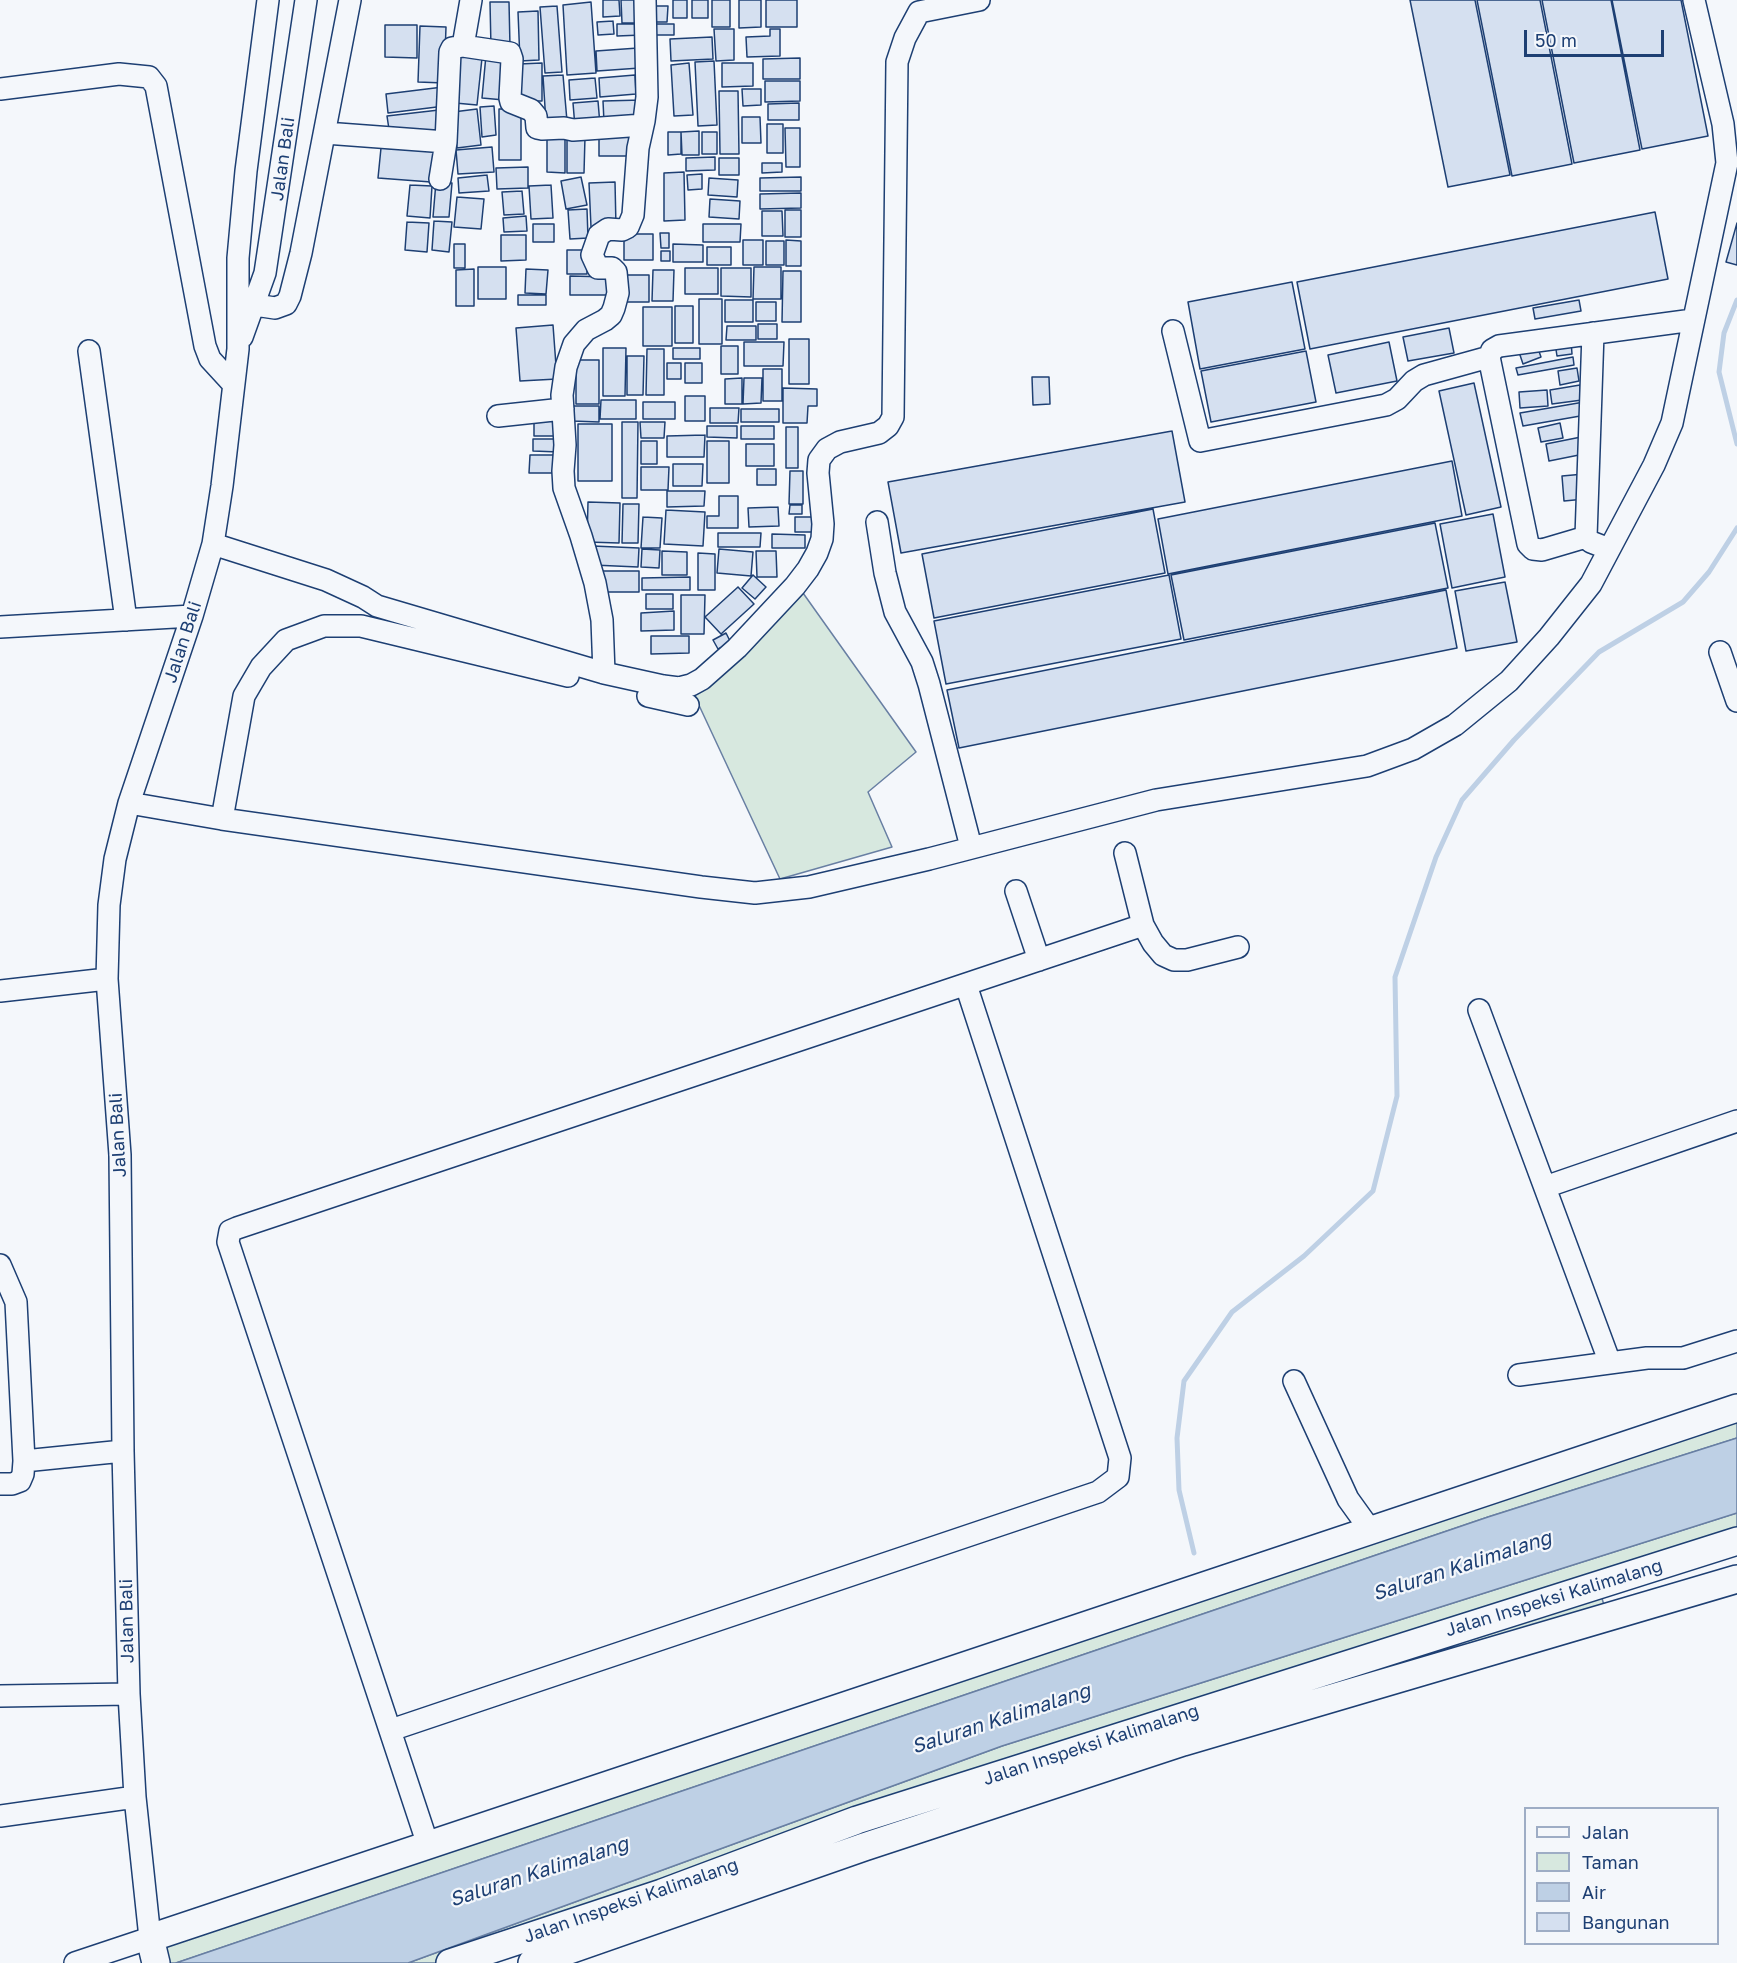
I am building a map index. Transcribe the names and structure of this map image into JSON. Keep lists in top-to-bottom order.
{
  "streets": {
    "main road": ["Jalan Inspeksi Kalimalang"],
    "street": ["Jalan Bali"]
  },
  "water": ["Saluran Kalimalang"],
  "legend": [
    "Jalan",
    "Taman",
    "Air",
    "Bangunan"
  ],
  "scale_bar": "50 m"
}
